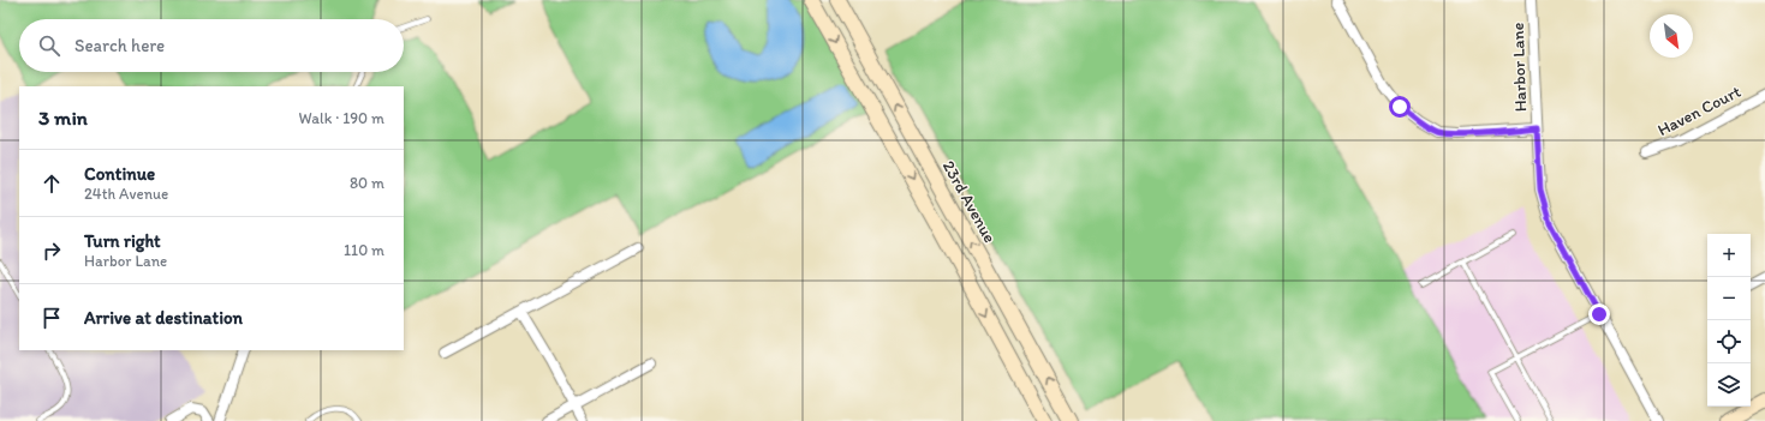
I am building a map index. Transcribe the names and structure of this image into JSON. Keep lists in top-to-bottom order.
{
  "streets": {
    "main road": ["23rd Avenue"],
    "street": ["Harbor Lane", "Haven Court"]
  },
  "north": "bottom right",
  "page": {
    "search": "Search here",
    "heading": ["3 min", "Walk · 190 m"],
    "list": [
      ["Continue", "24th Avenue", "80 m"],
      ["Turn right", "Harbor Lane", "110 m"],
      "Arrive at destination"
    ],
    "map_buttons": ["+", "−"]
  }
}
